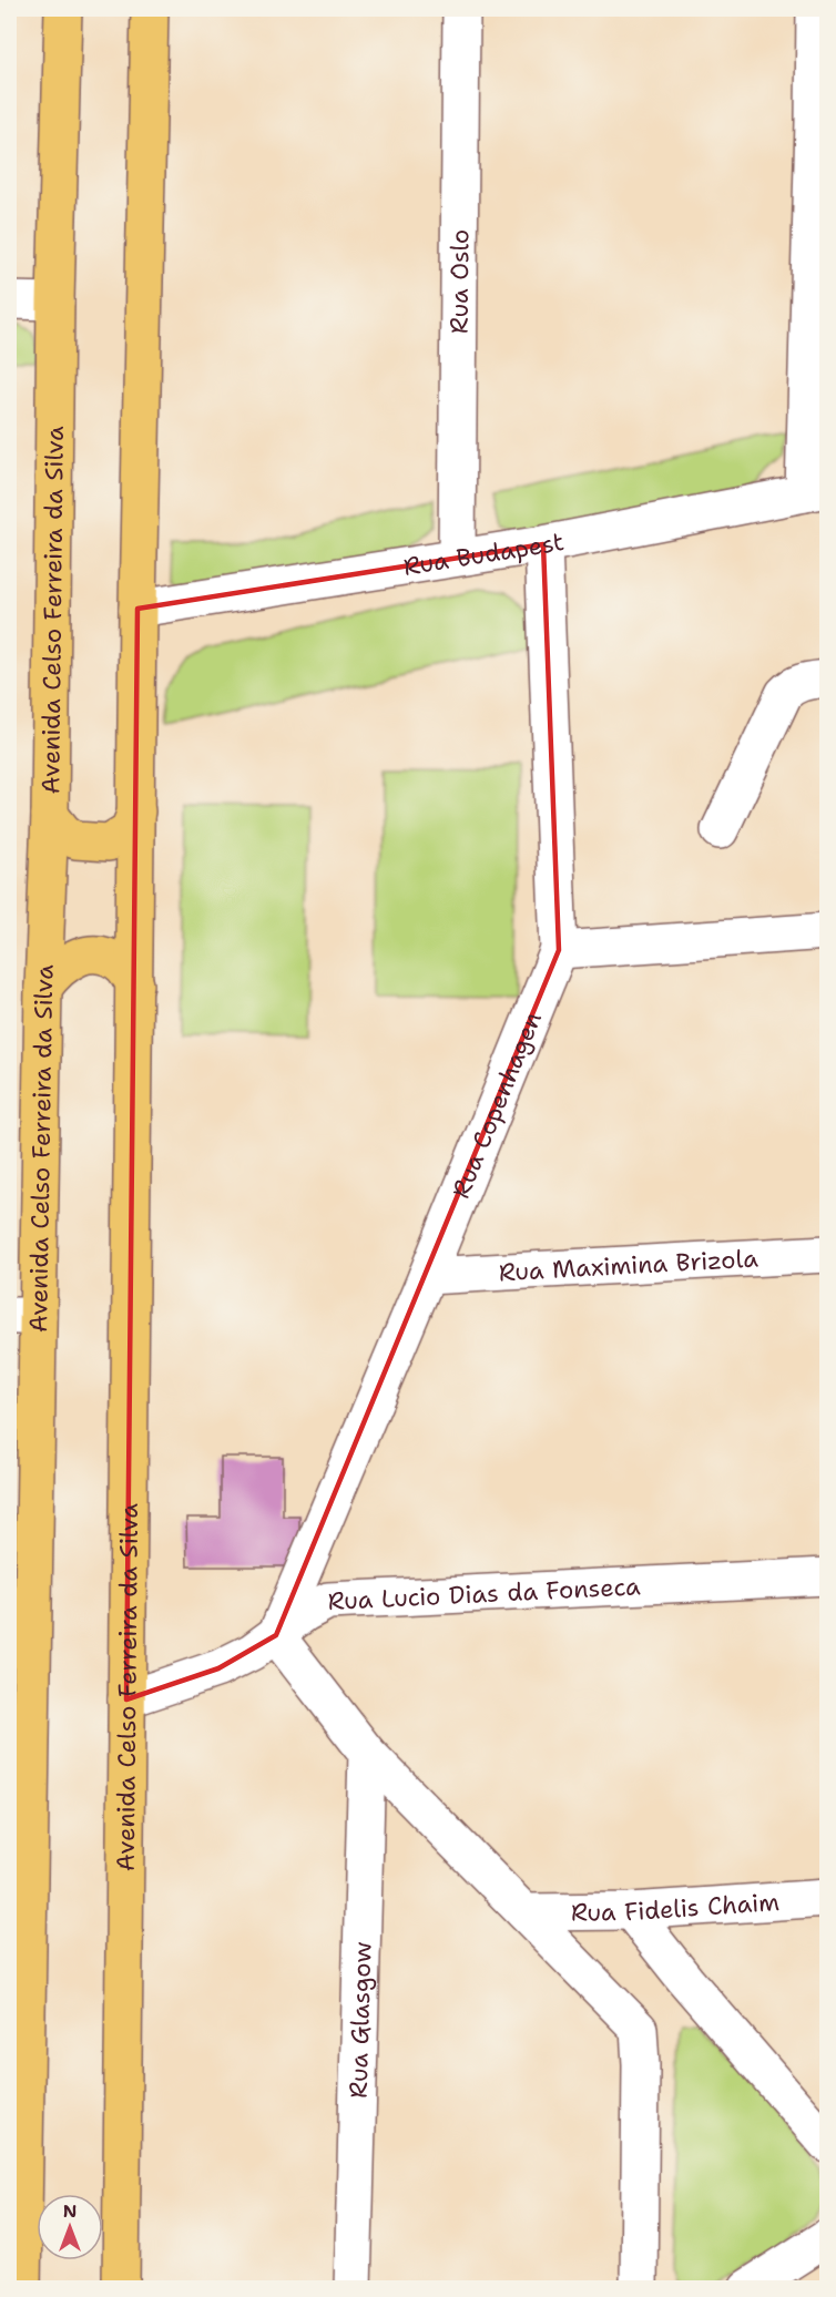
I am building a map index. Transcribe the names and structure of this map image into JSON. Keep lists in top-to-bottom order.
{
  "streets": {
    "main road": ["Avenida Celso Ferreira da Silva"],
    "street": [
      "Rua Oslo",
      "Rua Budapest",
      "Rua Copenhagen",
      "Rua Maximina Brizola",
      "Rua Lucio Dias da Fonseca",
      "Rua Fidelis Chaim",
      "Rua Glasgow"
    ]
  },
  "crossings": [
    ["Rua Oslo", "Rua Budapest"],
    ["Rua Budapest", "Avenida Celso Ferreira da Silva"],
    ["Rua Budapest", "Rua Copenhagen"],
    ["Avenida Celso Ferreira da Silva", "Rua Lucio Dias da Fonseca"],
    ["Rua Copenhagen", "Rua Maximina Brizola"],
    ["Rua Copenhagen", "Rua Lucio Dias da Fonseca"]
  ],
  "north": "top"
}
